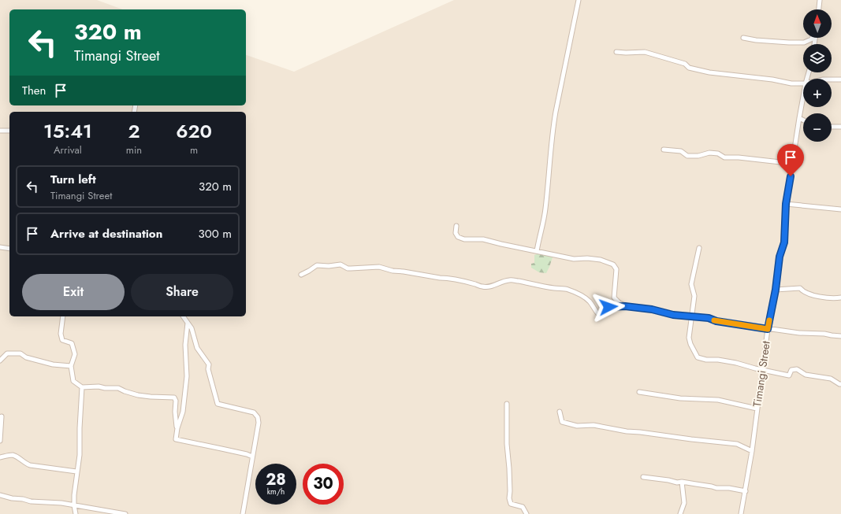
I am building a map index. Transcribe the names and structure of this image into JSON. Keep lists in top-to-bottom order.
{
  "streets": {
    "street": ["Timangi Street"]
  },
  "north": "top",
  "page": {
    "map_buttons": ["+", "−"],
    "turn": ["320 m", "Timangi Street"],
    "then": "Then",
    "eta": [
      "15:41",
      "Arrival",
      "2",
      "min",
      "620",
      "m"
    ],
    "list": [
      {
        "name": "Turn left",
        "note": "Timangi Street",
        "value": "320 m"
      },
      {
        "name": "Arrive at destination",
        "value": "300 m"
      }
    ],
    "buttons": ["Exit", "Share"],
    "speed": "28 km/h",
    "limit": "30"
  }
}
